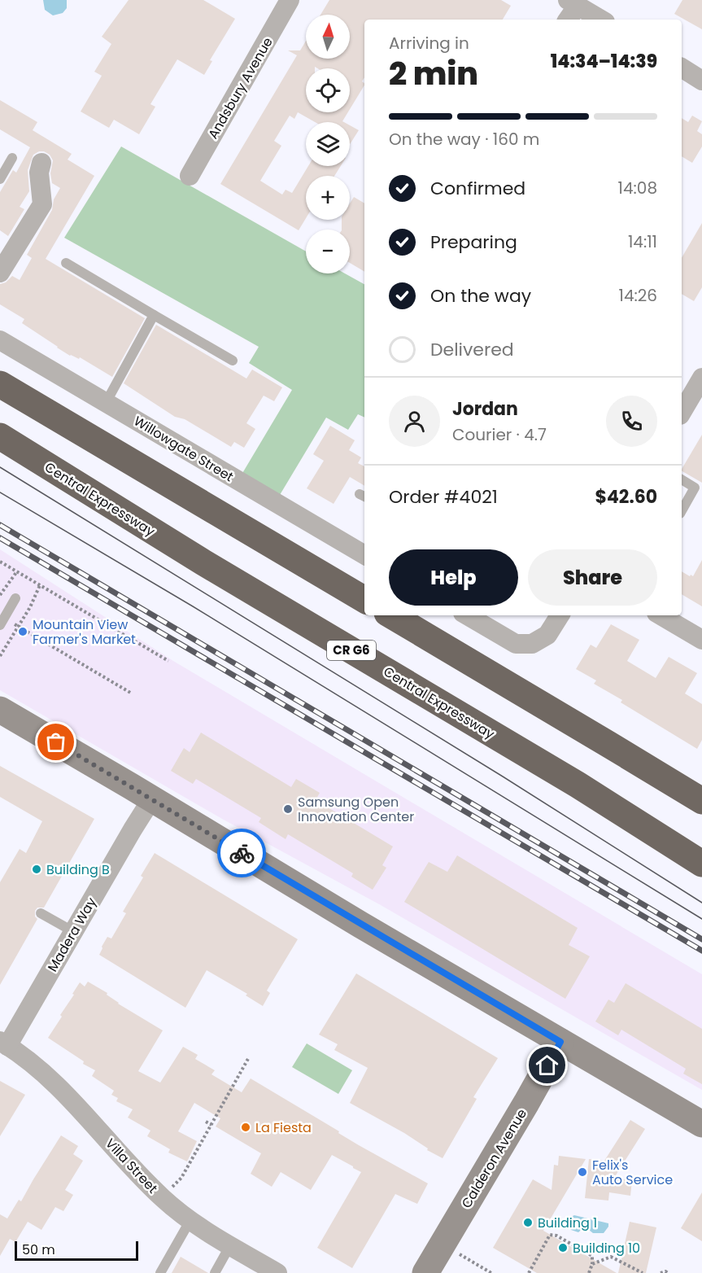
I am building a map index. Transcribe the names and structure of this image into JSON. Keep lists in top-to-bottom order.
{
  "streets": {
    "highway": ["Central Expressway", "CR G6"],
    "main road": ["Calderon Avenue"],
    "street": [
      "Andsbury Avenue",
      "Willowgate Street",
      "Madera Way",
      "Villa Street"
    ]
  },
  "crossings": [
    ["Madera Way", "Villa Street"]
  ],
  "places": [
    "Mountain View Farmer's Market",
    "Samsung Open Innovation Center",
    "Building B",
    "La Fiesta",
    "Felix's Auto Service",
    "Building 1",
    "Building 10"
  ],
  "scale_bar": "50 m",
  "north": "top",
  "page": {
    "map_buttons": ["+", "−"],
    "heading": ["2 min", "Arriving in", "14:34–14:39"],
    "panel": [
      "Jordan",
      "Courier · 4.7",
      "Order #4021",
      "$42.60"
    ],
    "bar": "On the way · 160 m",
    "list": [
      ["Confirmed", "14:08"],
      ["Preparing", "14:11"],
      ["On the way", "14:26"],
      "Delivered"
    ],
    "buttons": ["Help", "Share"],
    "scale": "50 m"
  }
}
